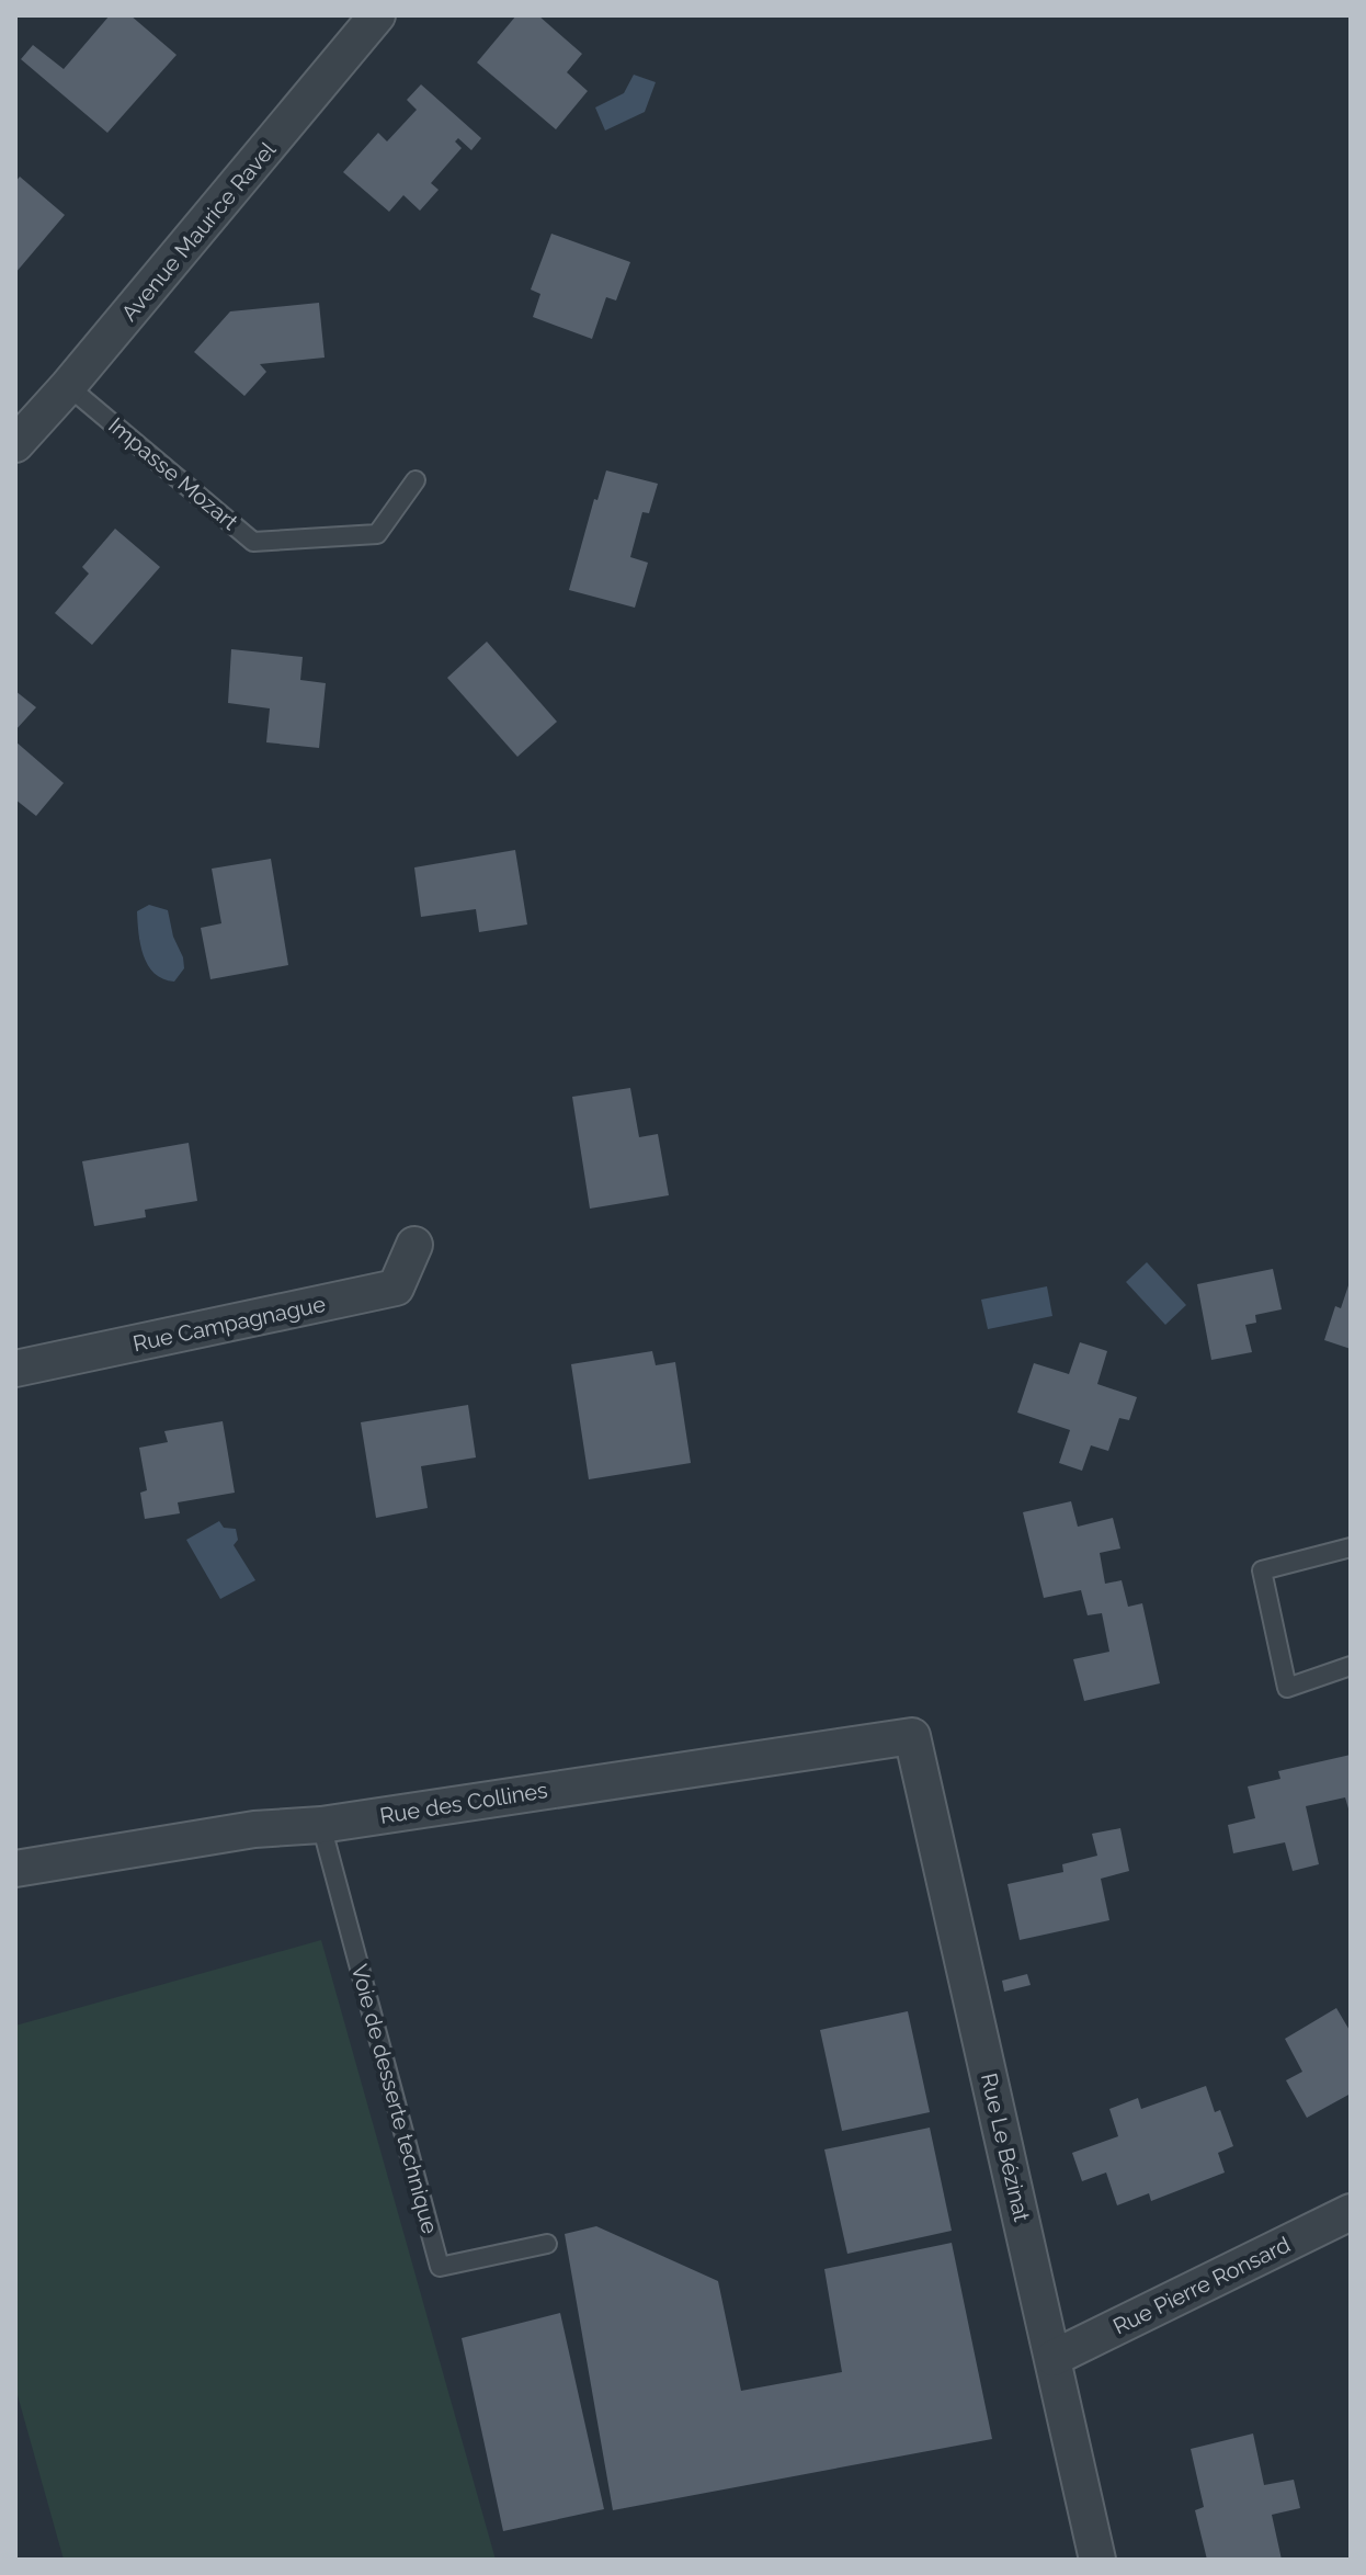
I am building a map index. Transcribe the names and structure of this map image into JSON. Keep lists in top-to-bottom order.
{
  "streets": {
    "street": [
      "Avenue Maurice Ravel",
      "Rue Campagnague",
      "Rue des Collines",
      "Rue Le Bézinat",
      "Rue Pierre Ronsard"
    ],
    "lane": ["Impasse Mozart", "Voie de desserte technique"]
  },
  "crossings": [
    ["Avenue Maurice Ravel", "Impasse Mozart"],
    ["Rue des Collines", "Voie de desserte technique"],
    ["Rue des Collines", "Rue Le Bézinat"],
    ["Rue Le Bézinat", "Rue Pierre Ronsard"]
  ]
}
